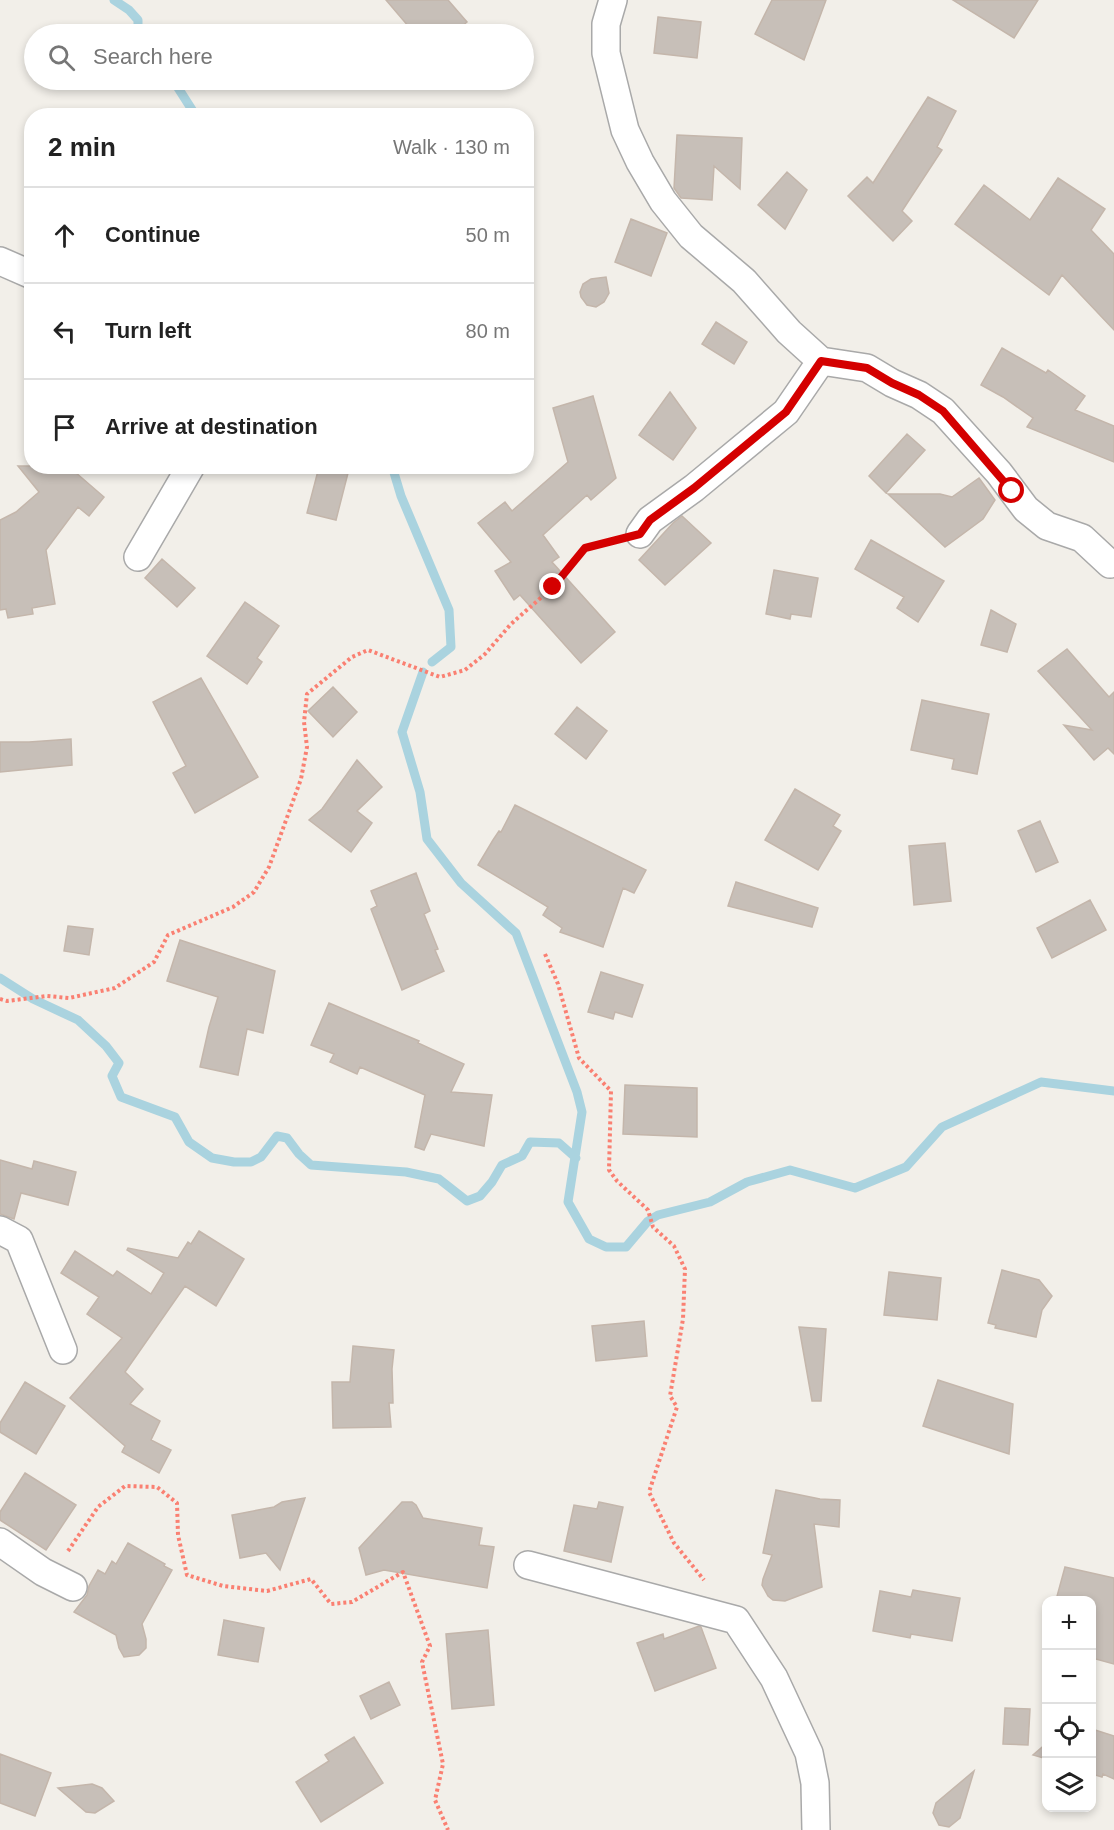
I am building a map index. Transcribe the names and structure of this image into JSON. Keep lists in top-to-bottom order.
{
  "page": {
    "search": "Search here",
    "heading": ["2 min", "Walk · 130 m"],
    "list": [
      ["Continue", "50 m"],
      ["Turn left", "80 m"],
      "Arrive at destination"
    ],
    "map_buttons": ["+", "−"]
  }
}
